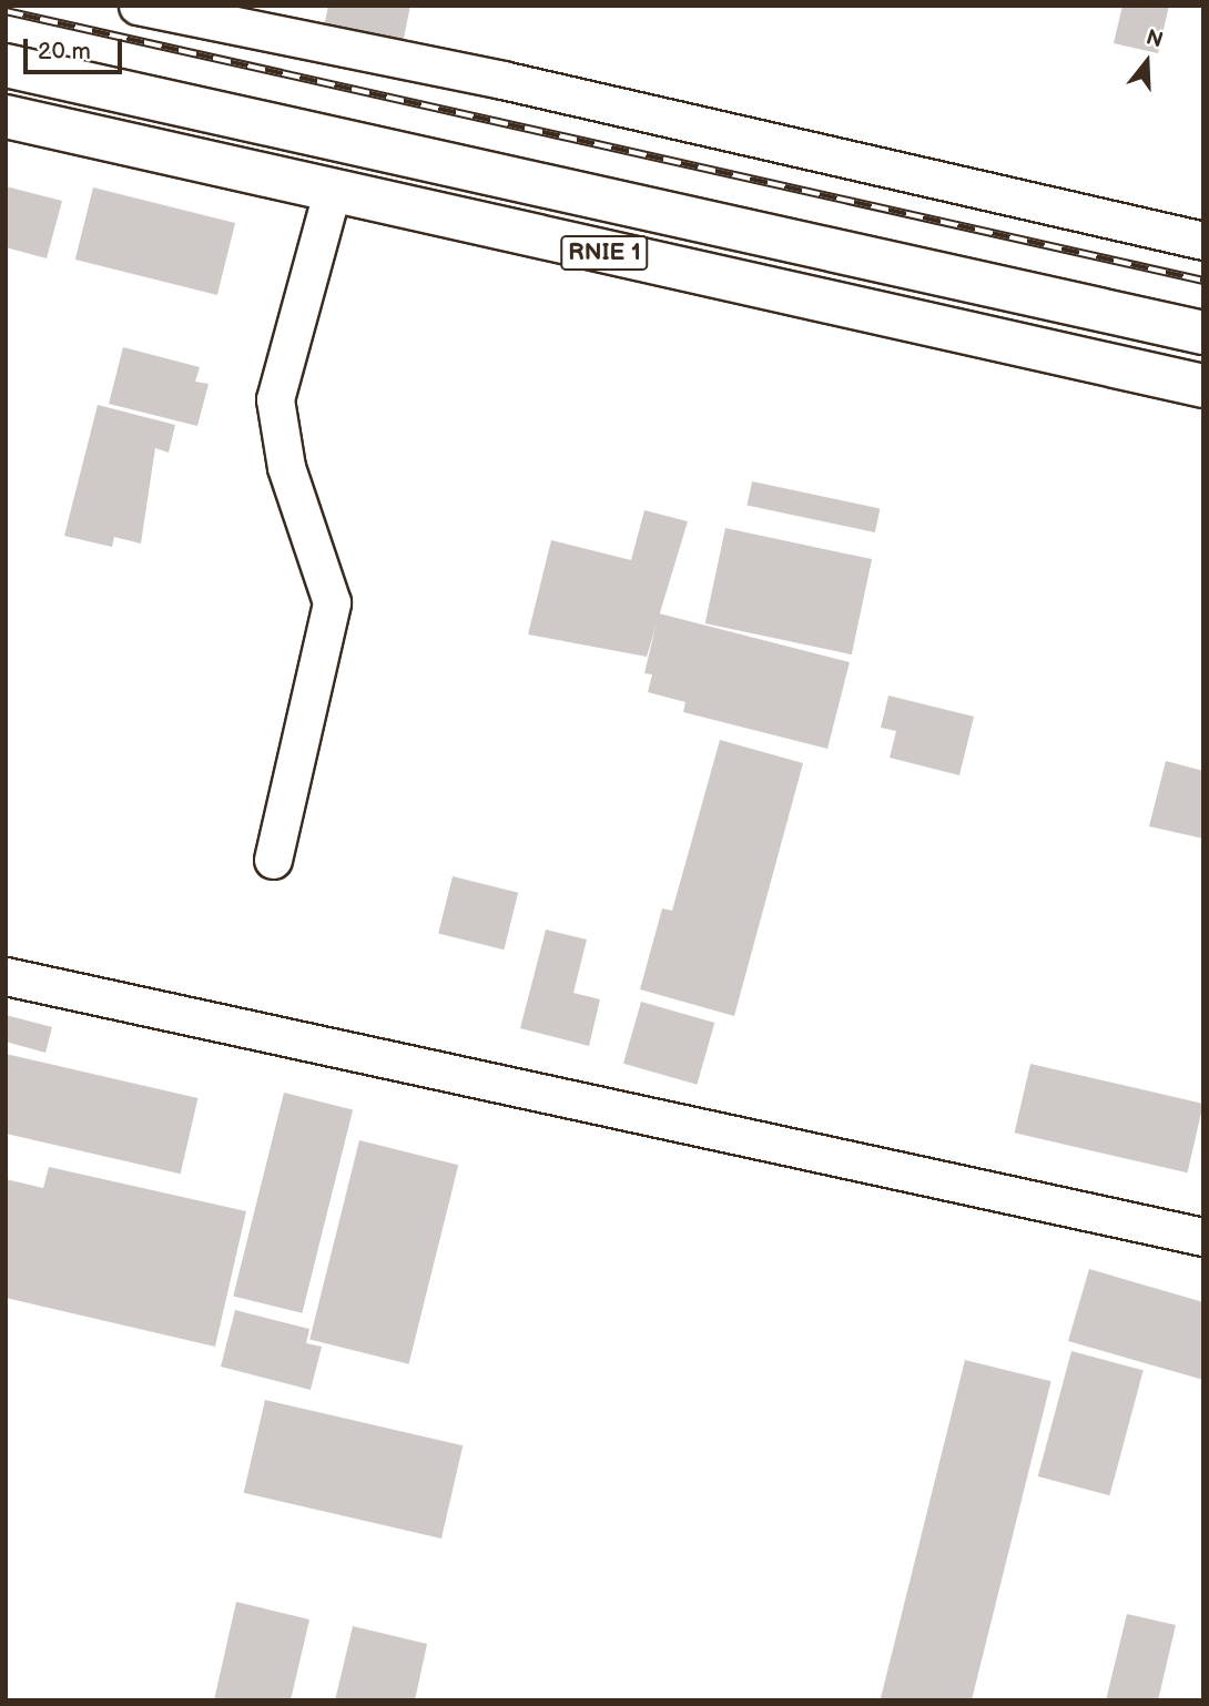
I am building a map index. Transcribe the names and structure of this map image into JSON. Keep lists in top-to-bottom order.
{
  "streets": {
    "highway": ["RNIE 1"]
  },
  "scale_bar": "20 m",
  "north": "top"
}
